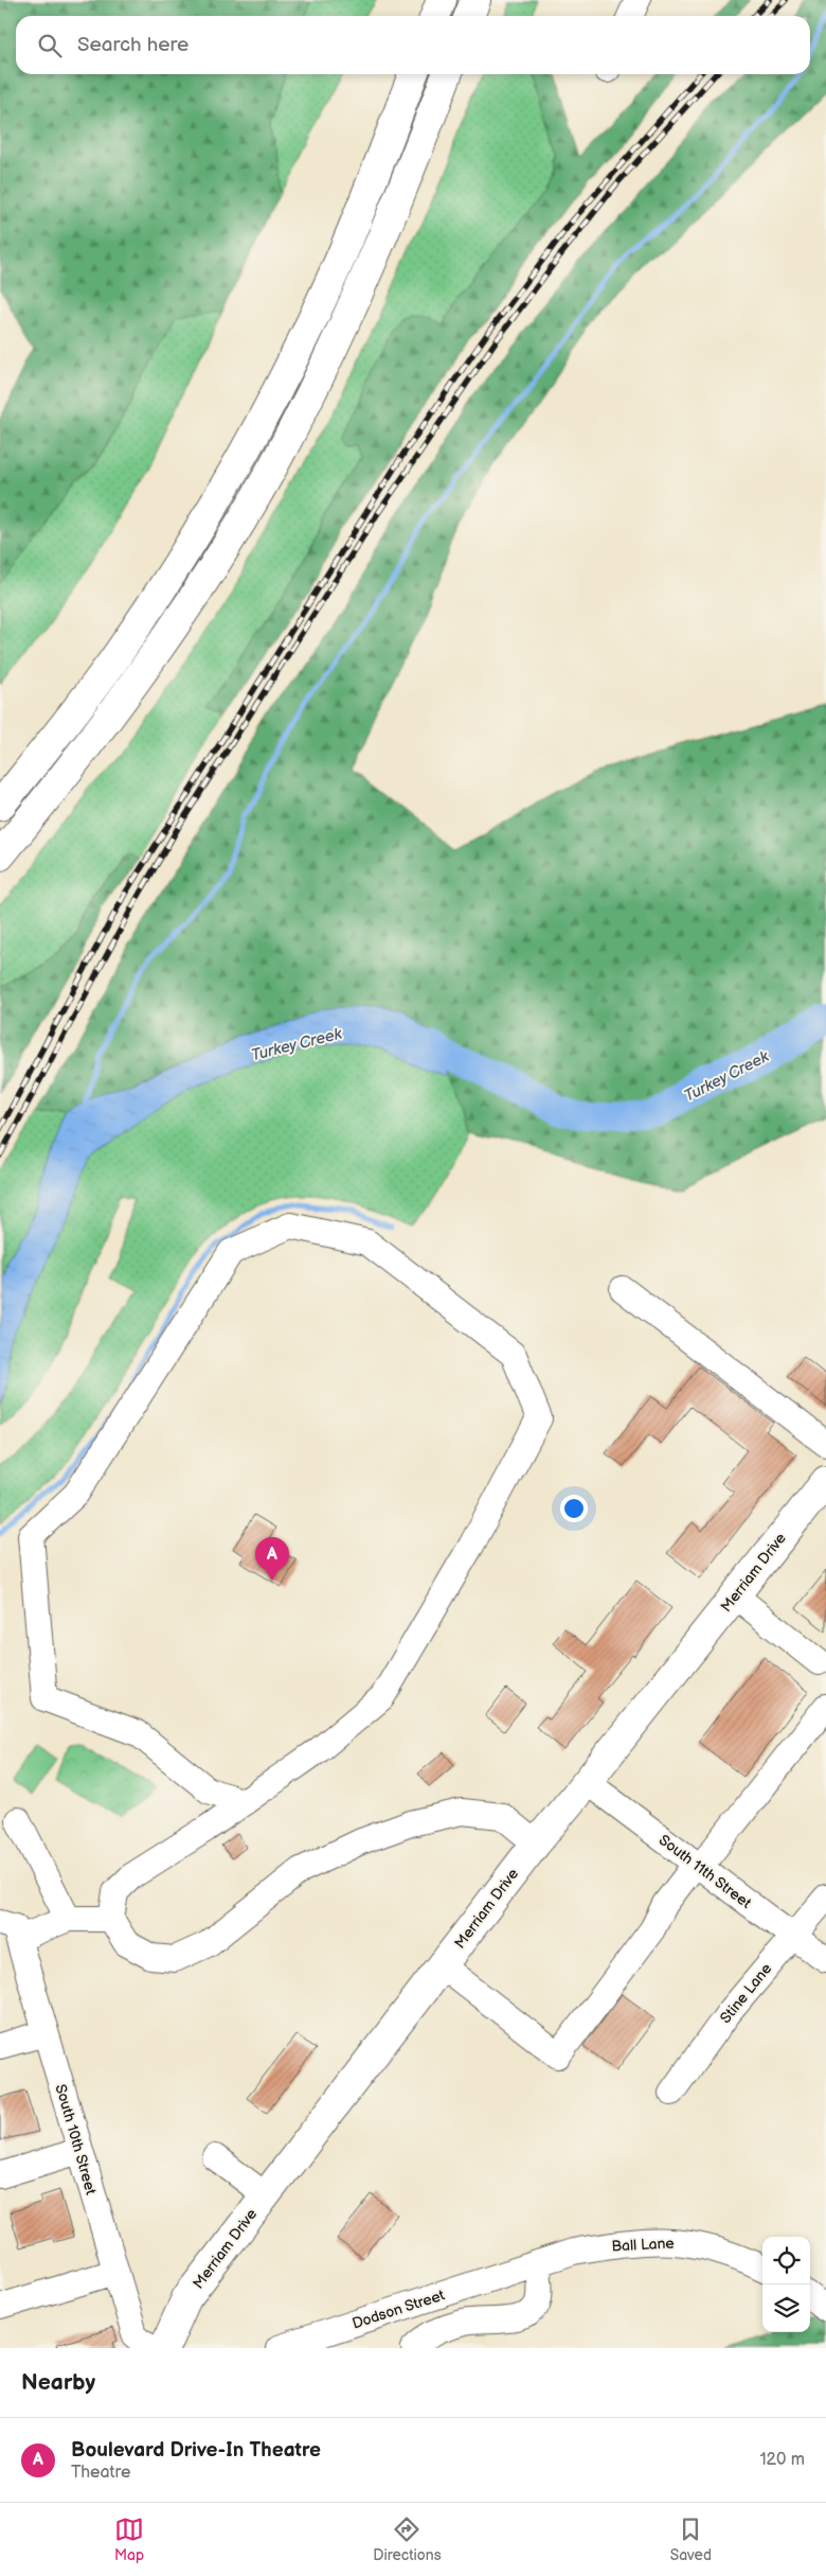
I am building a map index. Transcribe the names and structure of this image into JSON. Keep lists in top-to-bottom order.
{
  "streets": {
    "main road": ["Merriam Drive"],
    "street": [
      "South 11th Street",
      "Stine Lane",
      "South 10th Street",
      "Ball Lane",
      "Dodson Street"
    ]
  },
  "crossings": [
    ["Merriam Drive", "South 11th Street"],
    ["South 11th Street", "Stine Lane"],
    ["Ball Lane", "Dodson Street"]
  ],
  "water": ["Turkey Creek"],
  "page": {
    "search": "Search here",
    "pins": "A",
    "heading": "Nearby",
    "list": [
      {
        "mark": "A",
        "name": "Boulevard Drive-In Theatre",
        "note": "Theatre",
        "value": "120 m"
      }
    ],
    "nav": ["Map", "Directions", "Saved"]
  }
}
